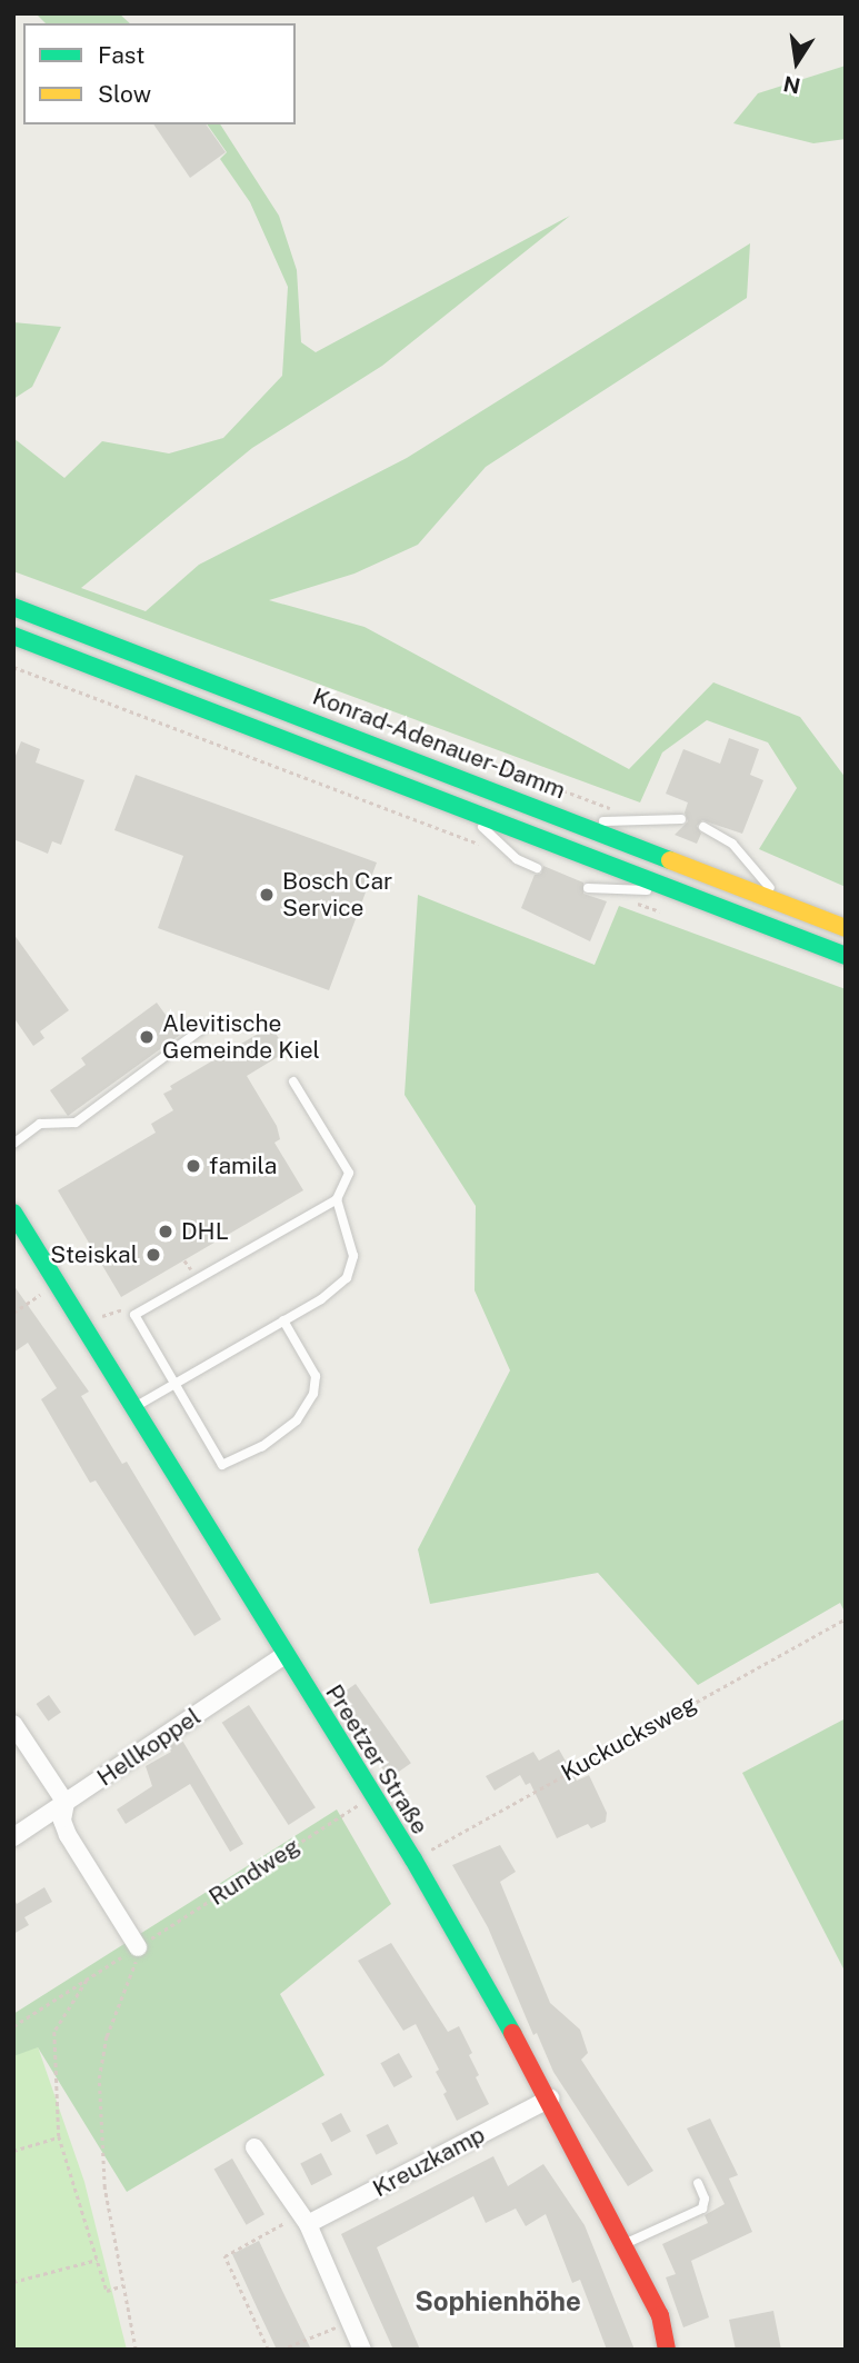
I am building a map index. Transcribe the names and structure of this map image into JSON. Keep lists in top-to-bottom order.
{
  "streets": {
    "main road": ["Konrad-Adenauer-Damm", "Preetzer Straße"],
    "street": ["Hellkoppel", "Kreuzkamp"],
    "path": ["Kuckucksweg", "Rundweg"]
  },
  "crossings": [
    ["Kuckucksweg", "Preetzer Straße"],
    ["Hellkoppel", "Preetzer Straße"],
    ["Preetzer Straße", "Rundweg"],
    ["Preetzer Straße", "Kreuzkamp"]
  ],
  "districts": ["Sophienhöhe"],
  "places": [
    "Bosch Car Service",
    "Alevitische Gemeinde Kiel",
    "famila",
    "DHL",
    "Steiskal"
  ],
  "legend": ["Fast", "Slow"],
  "north": "bottom"
}
